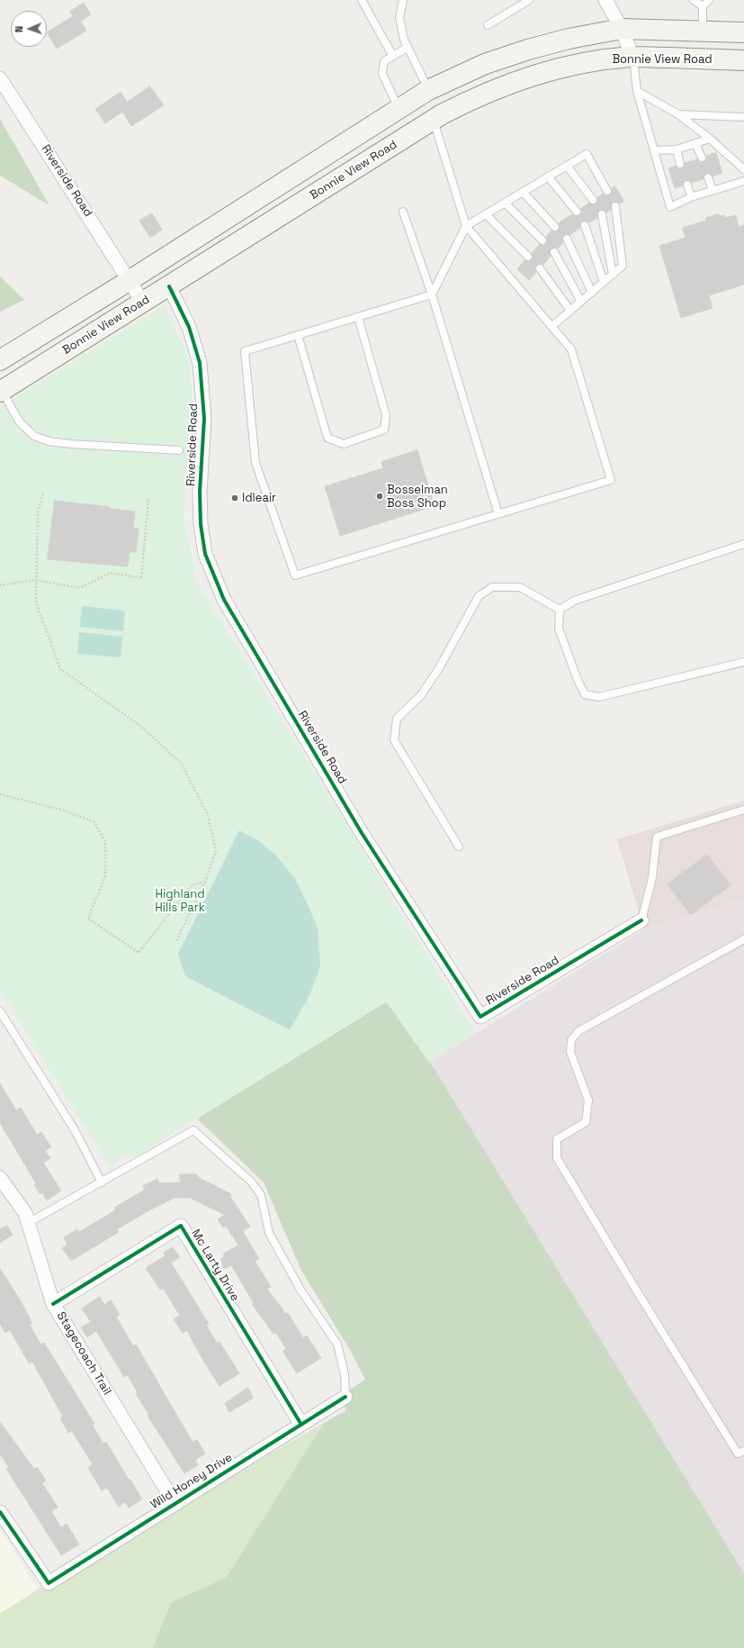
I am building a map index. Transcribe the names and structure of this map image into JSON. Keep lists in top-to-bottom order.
{
  "streets": {
    "main road": ["Bonnie View Road"],
    "street": [
      "Riverside Road",
      "Mc Larty Drive",
      "Stagecoach Trail",
      "Wild Honey Drive"
    ]
  },
  "crossings": [
    ["Bonnie View Road", "Riverside Road"],
    ["Mc Larty Drive", "Stagecoach Trail"],
    ["Mc Larty Drive", "Wild Honey Drive"],
    ["Stagecoach Trail", "Wild Honey Drive"]
  ],
  "parks": ["Highland Hills Park"],
  "places": ["Bosselman Boss Shop", "Idleair"],
  "north": "left"
}
